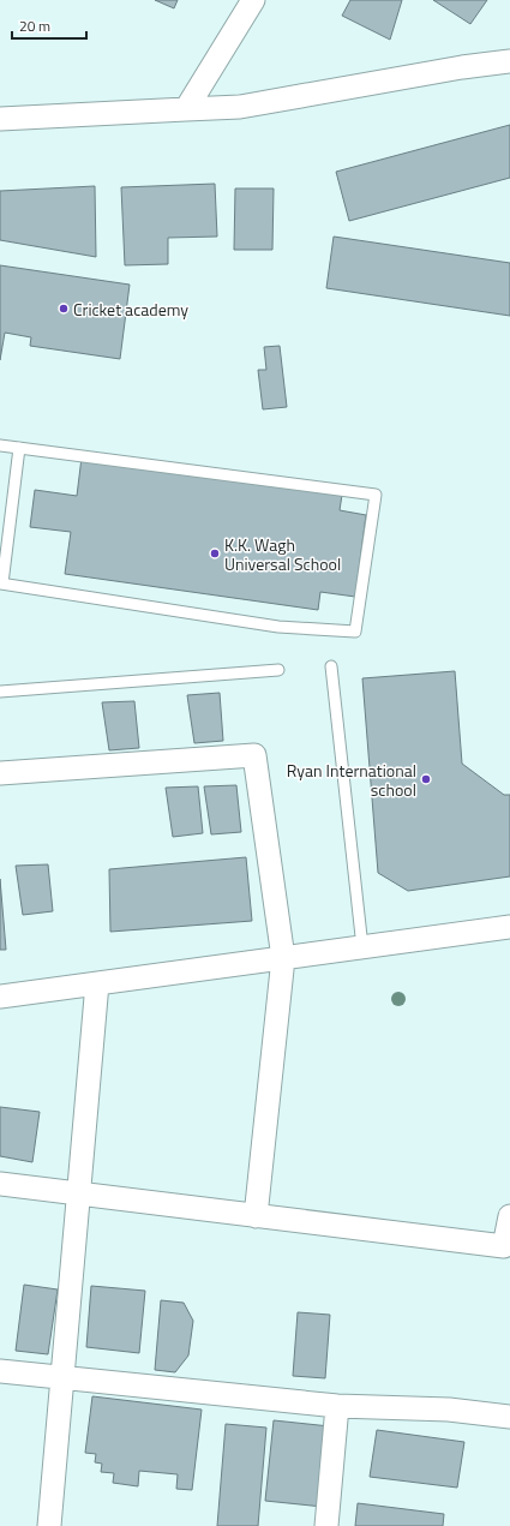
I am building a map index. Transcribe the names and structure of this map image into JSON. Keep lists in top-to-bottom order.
{
  "places": ["Cricket academy", "K.K. Wagh Universal School", "Ryan International school"],
  "scale_bar": "20 m"
}
